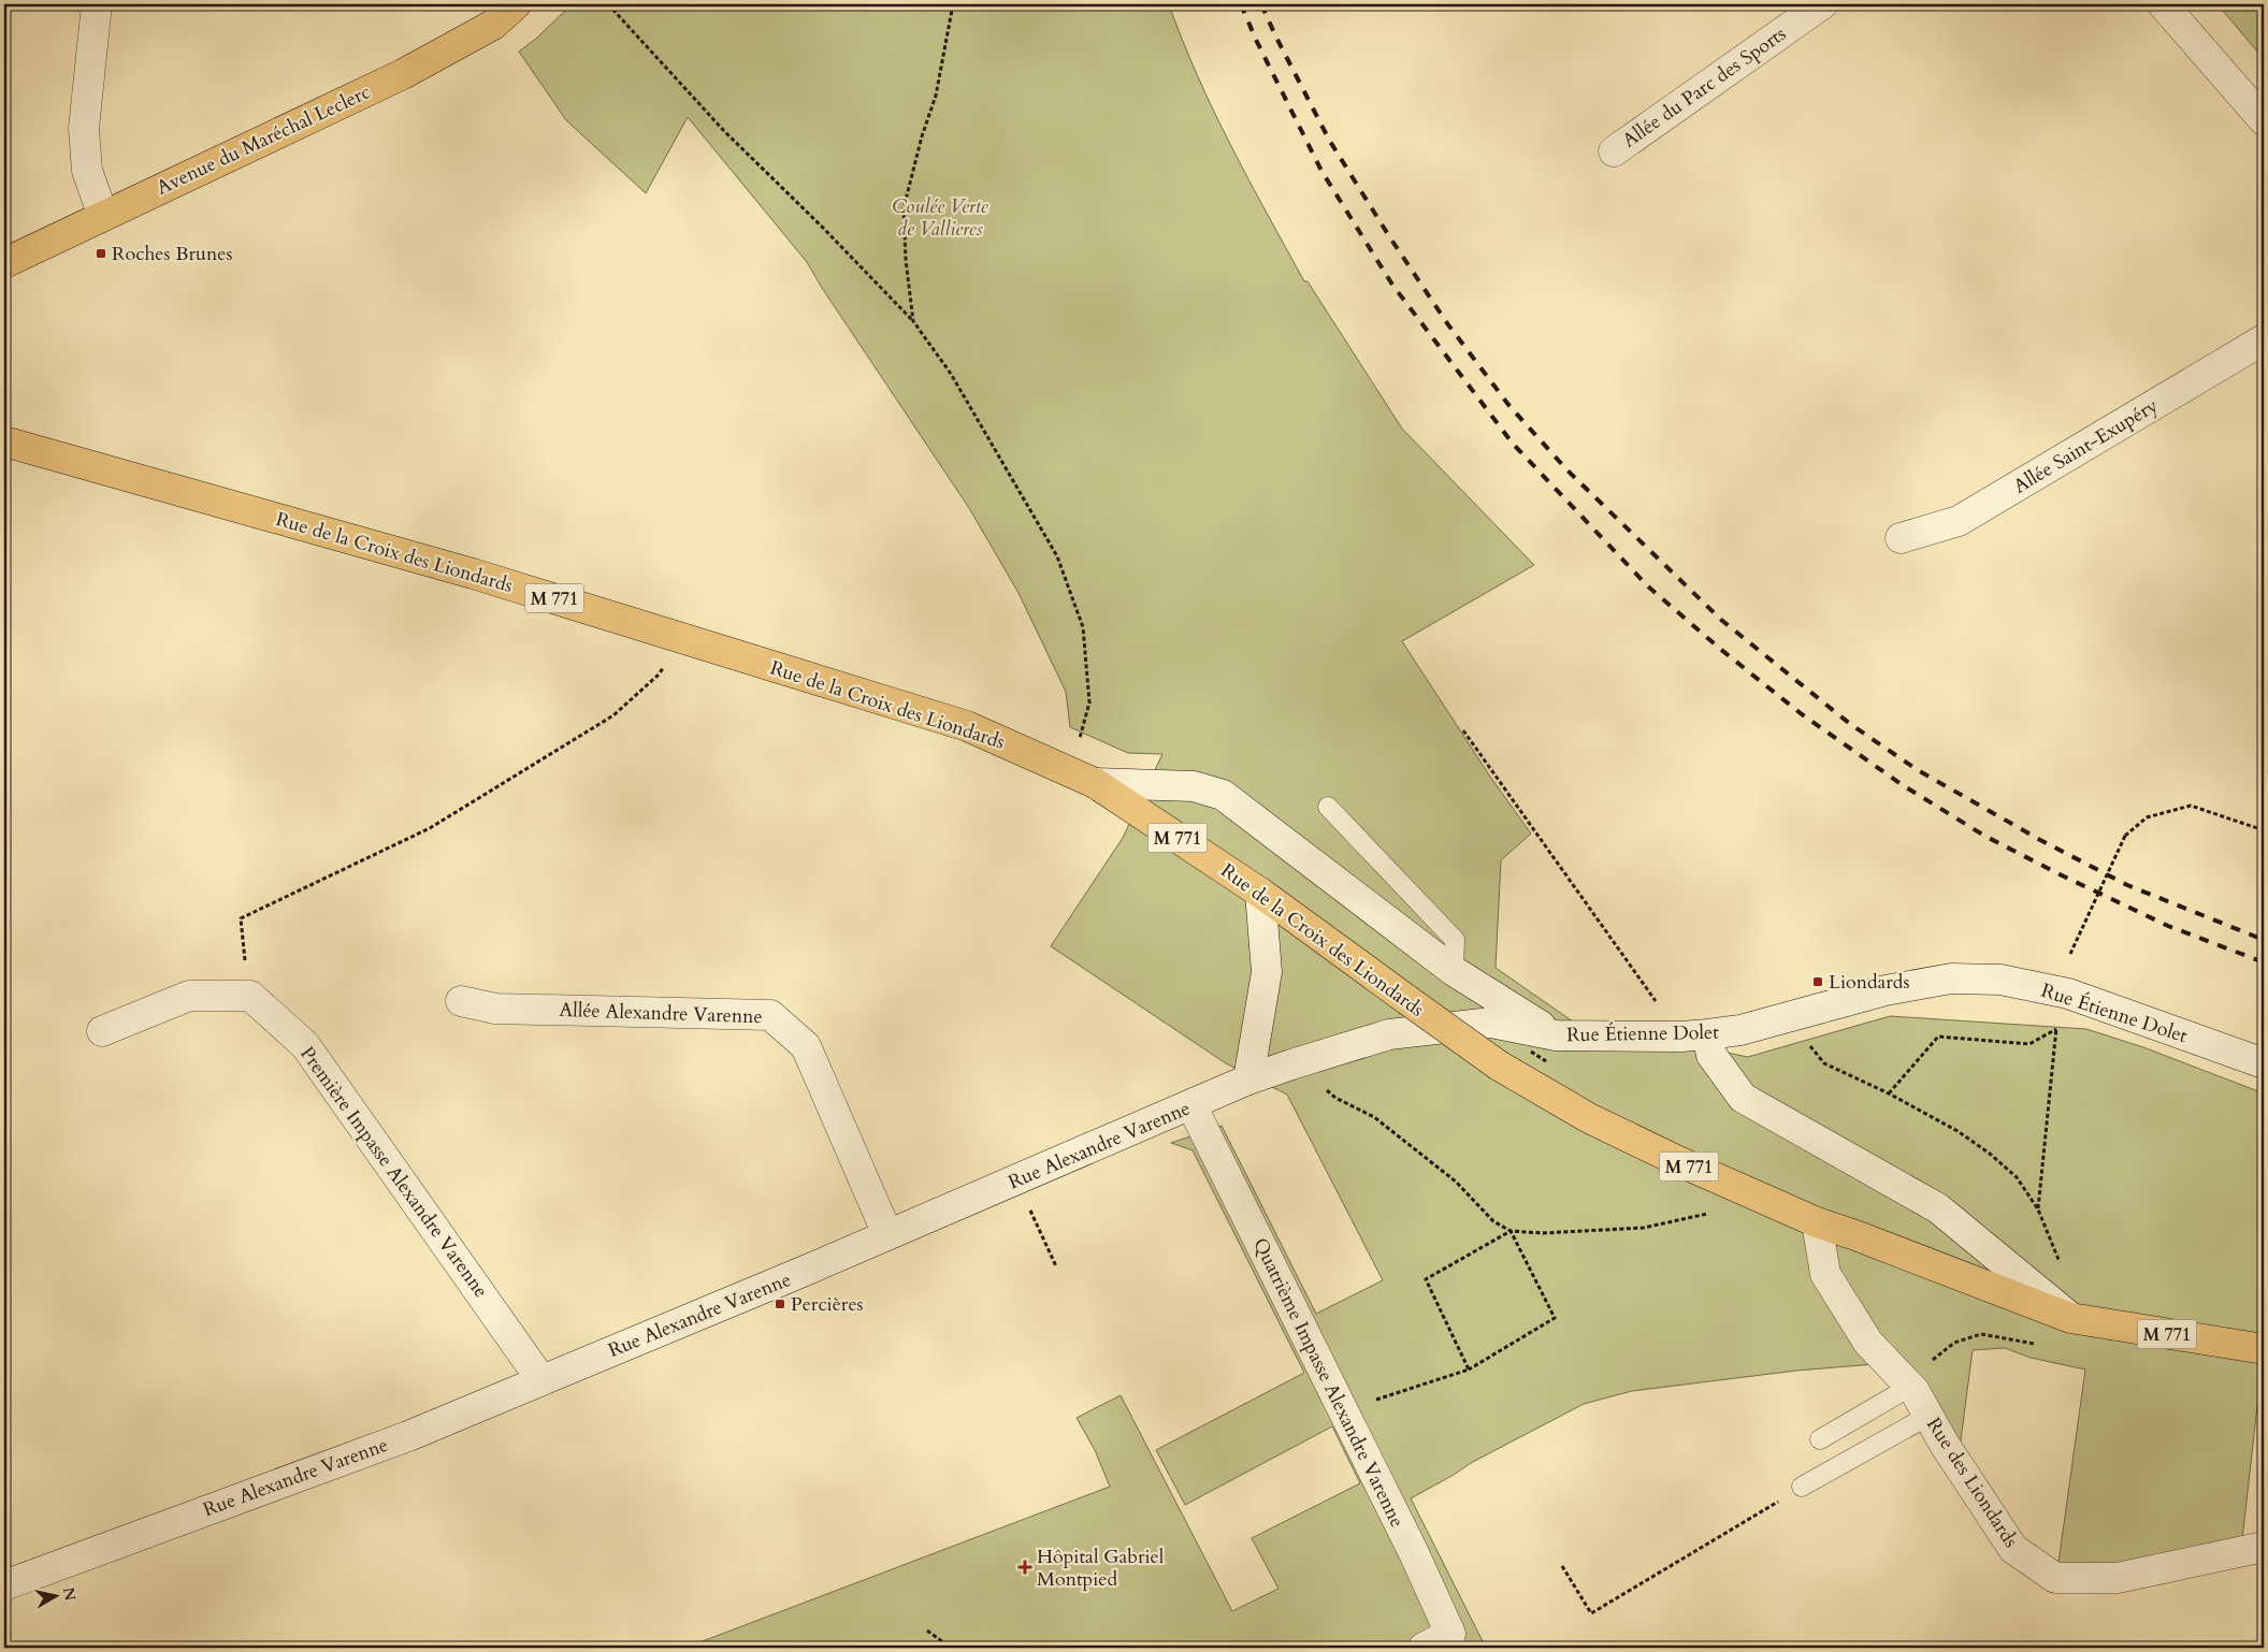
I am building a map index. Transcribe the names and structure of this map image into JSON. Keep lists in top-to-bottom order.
{
  "streets": {
    "main road": [
      "Allée du Parc des Sports",
      "Avenue du Maréchal Leclerc",
      "Allée Saint-Exupéry",
      "Rue de la Croix des Liondards",
      "M 771",
      "Allée Alexandre Varenne",
      "Rue Étienne Dolet",
      "Rue Alexandre Varenne",
      "Première Impasse Alexandre Varenne",
      "Quatrième Impasse Alexandre Varenne",
      "Rue des Liondards"
    ]
  },
  "crossings": [
    ["Rue de la Croix des Liondards", "M 771"],
    ["Rue de la Croix des Liondards", "Rue des Liondards"],
    ["Allée Alexandre Varenne", "Rue Alexandre Varenne"],
    ["Rue Étienne Dolet", "Rue Alexandre Varenne"],
    ["Rue Alexandre Varenne", "Première Impasse Alexandre Varenne"],
    ["Rue Alexandre Varenne", "Quatrième Impasse Alexandre Varenne"]
  ],
  "parks": ["Coulée Verte de Vallieres"],
  "places": {
    "transit": ["Roches Brunes", "Liondards", "Percières"],
    "health": ["Hôpital Gabriel Montpied"]
  },
  "north": "right"
}
